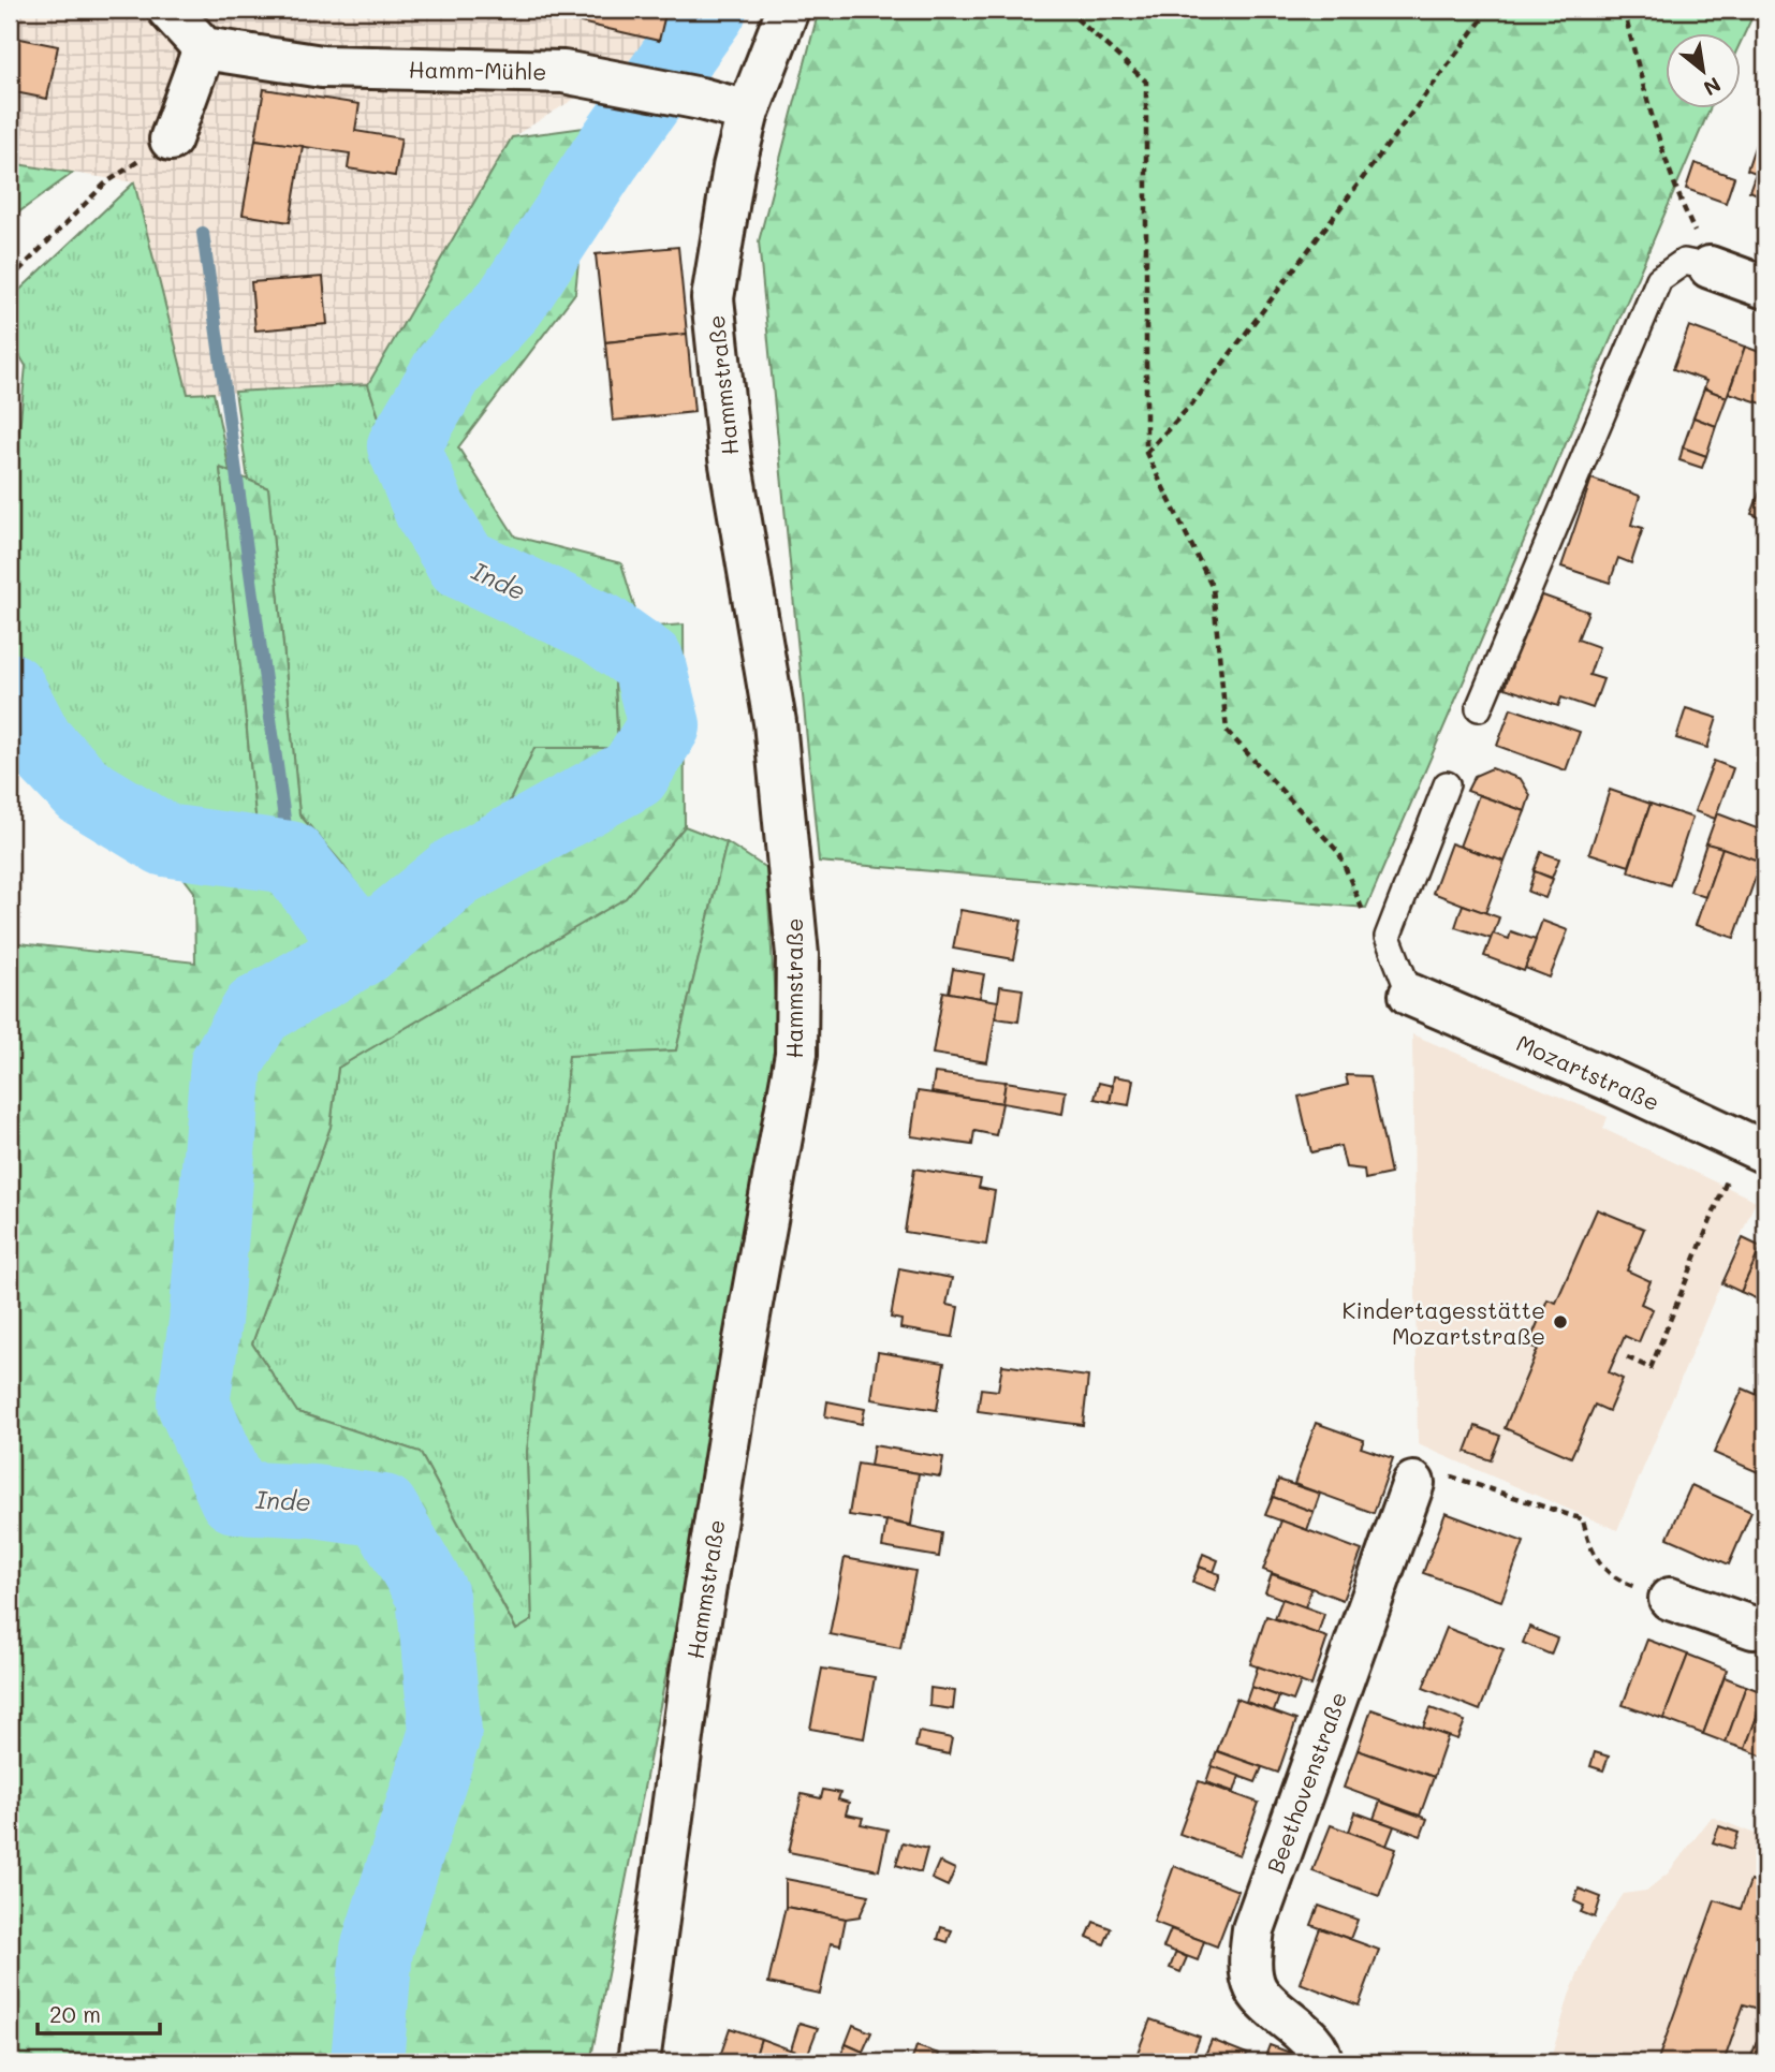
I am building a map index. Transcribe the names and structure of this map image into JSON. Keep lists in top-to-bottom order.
{
  "streets": {
    "street": [
      "Hamm-Mühle",
      "Hammstraße",
      "Mozartstraße",
      "Beethovenstraße"
    ]
  },
  "crossings": [
    ["Hamm-Mühle", "Hammstraße"]
  ],
  "water": ["Inde"],
  "places": ["Kindertagesstätte Mozartstraße"],
  "scale_bar": "20 m",
  "north": "bottom right"
}
